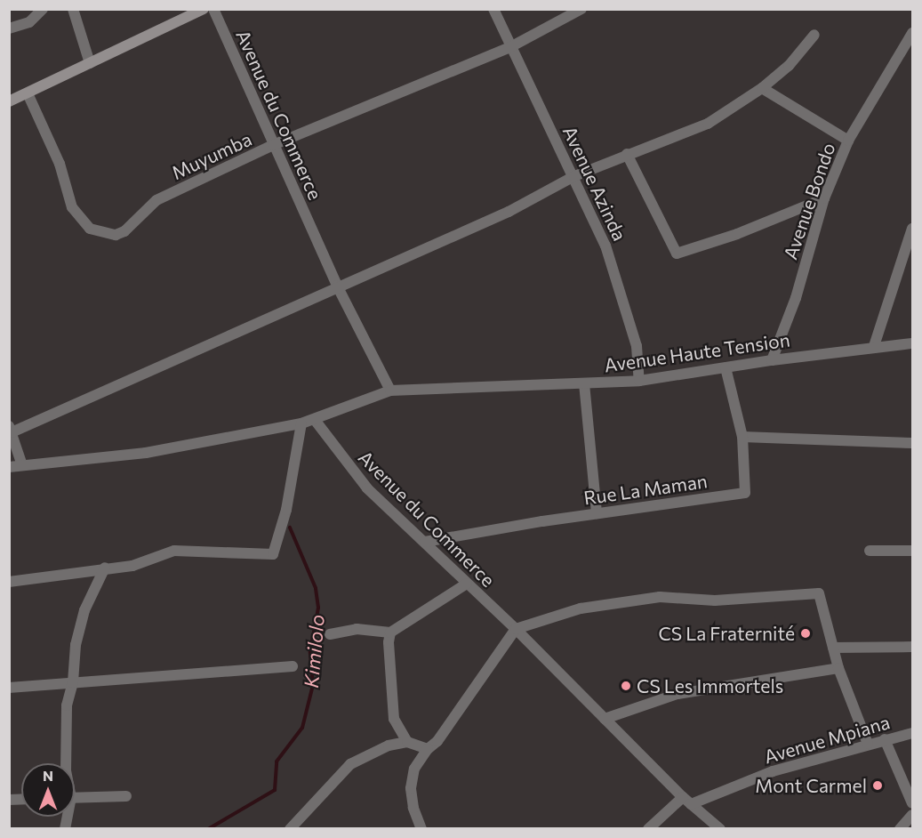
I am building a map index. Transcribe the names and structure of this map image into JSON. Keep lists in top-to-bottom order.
{
  "streets": {
    "street": [
      "Avenue du Commerce",
      "Muyumba",
      "Avenue Azinda",
      "Avenue Bondo",
      "Avenue Haute Tension",
      "Rue La Maman",
      "Avenue Mpiana"
    ]
  },
  "crossings": [
    ["Avenue du Commerce", "Muyumba"],
    ["Avenue du Commerce", "Avenue Haute Tension"],
    ["Avenue du Commerce", "Rue La Maman"],
    ["Avenue du Commerce", "Avenue Mpiana"],
    ["Muyumba", "Avenue Azinda"],
    ["Avenue Azinda", "Avenue Haute Tension"],
    ["Avenue Bondo", "Avenue Haute Tension"],
    ["Avenue Haute Tension", "Rue La Maman"]
  ],
  "water": ["Kimilolo"],
  "places": ["CS La Fraternité", "CS Les Immortels", "Mont Carmel"],
  "north": "top"
}
